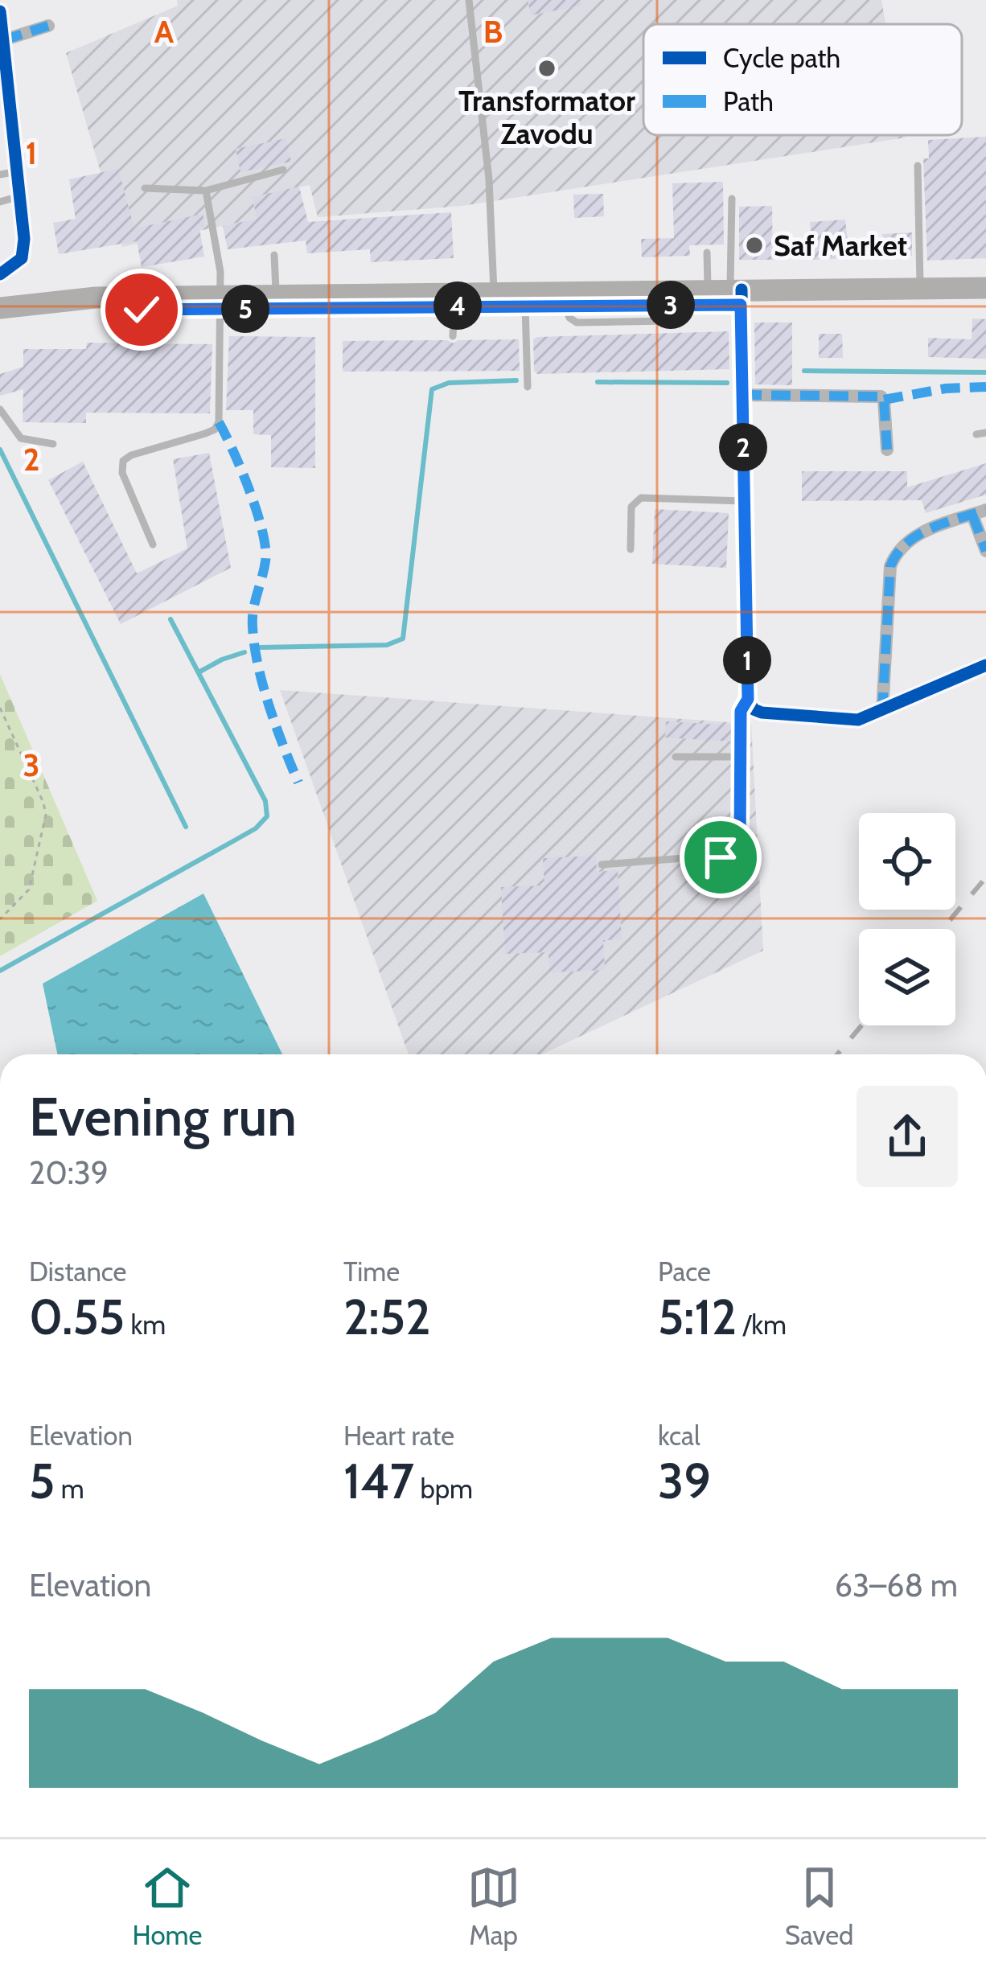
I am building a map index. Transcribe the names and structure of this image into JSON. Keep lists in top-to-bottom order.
{
  "places": ["Transformator Zavodu", "Saf Market"],
  "legend": ["Cycle path", "Path"],
  "page": {
    "pins": [
      "3",
      "4",
      "5",
      "2",
      "1"
    ],
    "heading": ["Evening run", "20:39"],
    "stats": [
      ["Distance", "0.55 km"],
      ["Time", "2:52"],
      ["Pace", "5:12 /km"],
      ["Elevation", "5 m"],
      ["Heart rate", "147 bpm"],
      ["kcal", "39"]
    ],
    "chart": ["Elevation", "63–68 m"],
    "tabs": ["Home", "Map", "Saved"]
  },
  "grid": {
    "columns": ["A", "B"],
    "rows": ["1", "2", "3"]
  }
}
